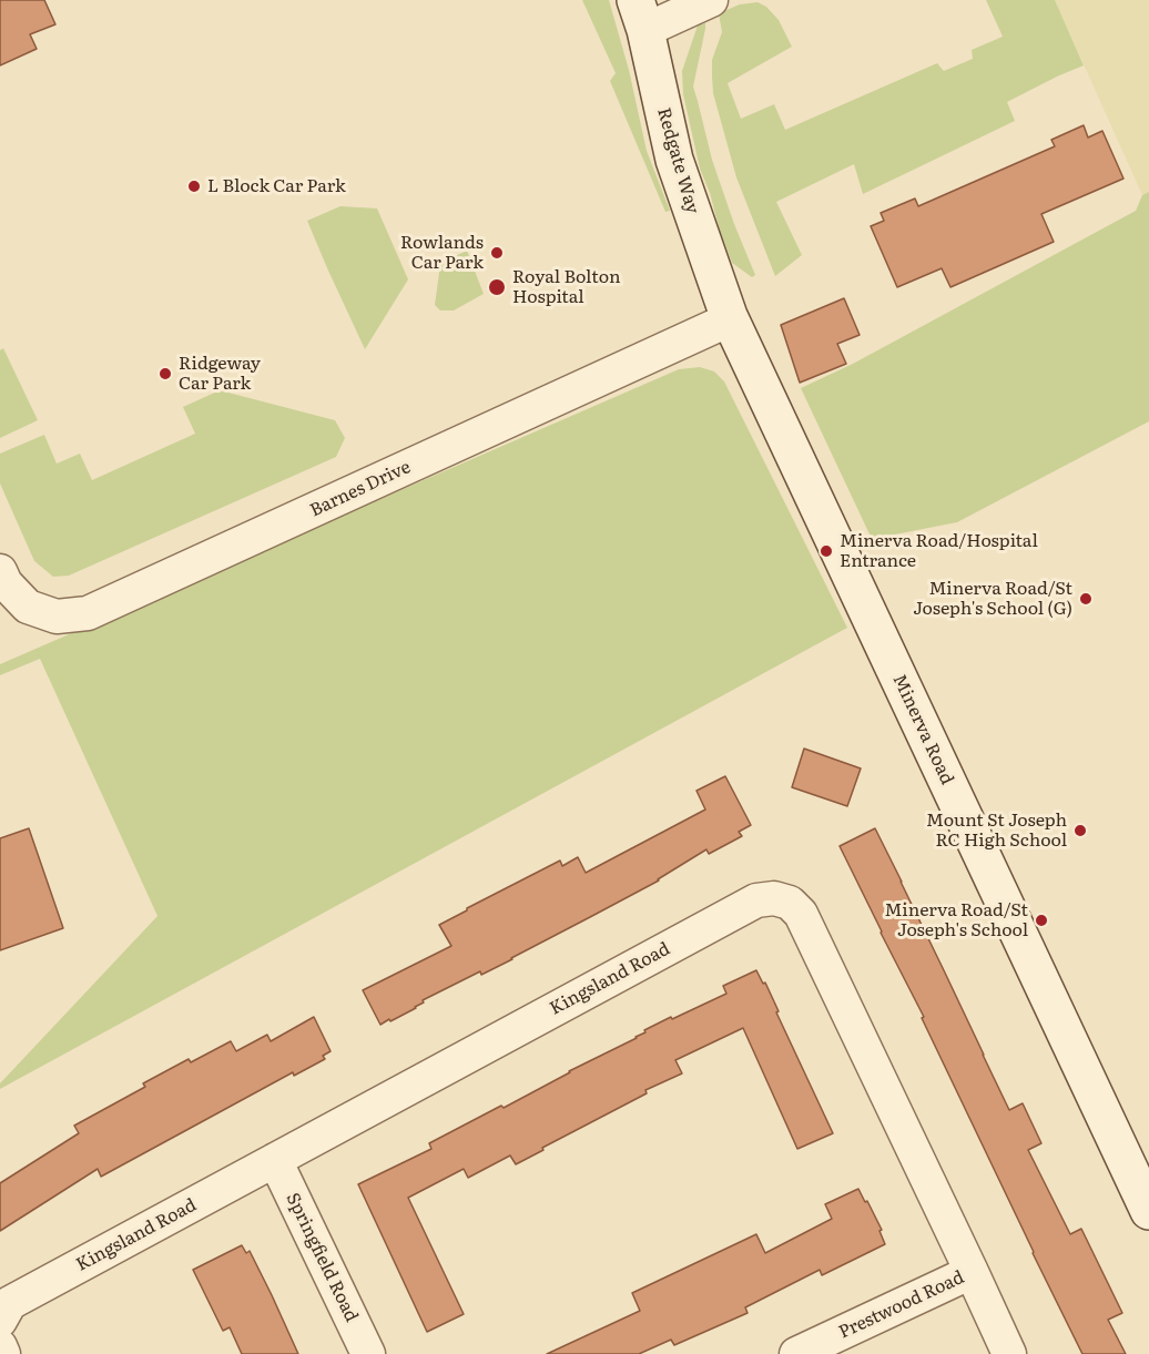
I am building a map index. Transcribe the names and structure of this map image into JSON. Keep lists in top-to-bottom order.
{
  "streets": {
    "street": [
      "Redgate Way",
      "Barnes Drive",
      "Minerva Road",
      "Kingsland Road",
      "Springfield Road",
      "Prestwood Road"
    ]
  },
  "crossings": [
    ["Redgate Way", "Barnes Drive"],
    ["Redgate Way", "Minerva Road"],
    ["Barnes Drive", "Minerva Road"],
    ["Kingsland Road", "Springfield Road"],
    ["Kingsland Road", "Prestwood Road"]
  ],
  "places": [
    "L Block Car Park",
    "Rowlands Car Park",
    "Royal Bolton Hospital",
    "Ridgeway Car Park",
    "Minerva Road/Hospital Entrance",
    "Minerva Road/St Joseph's School (G)",
    "Mount St Joseph RC High School",
    "Minerva Road/St Joseph's School"
  ]
}
